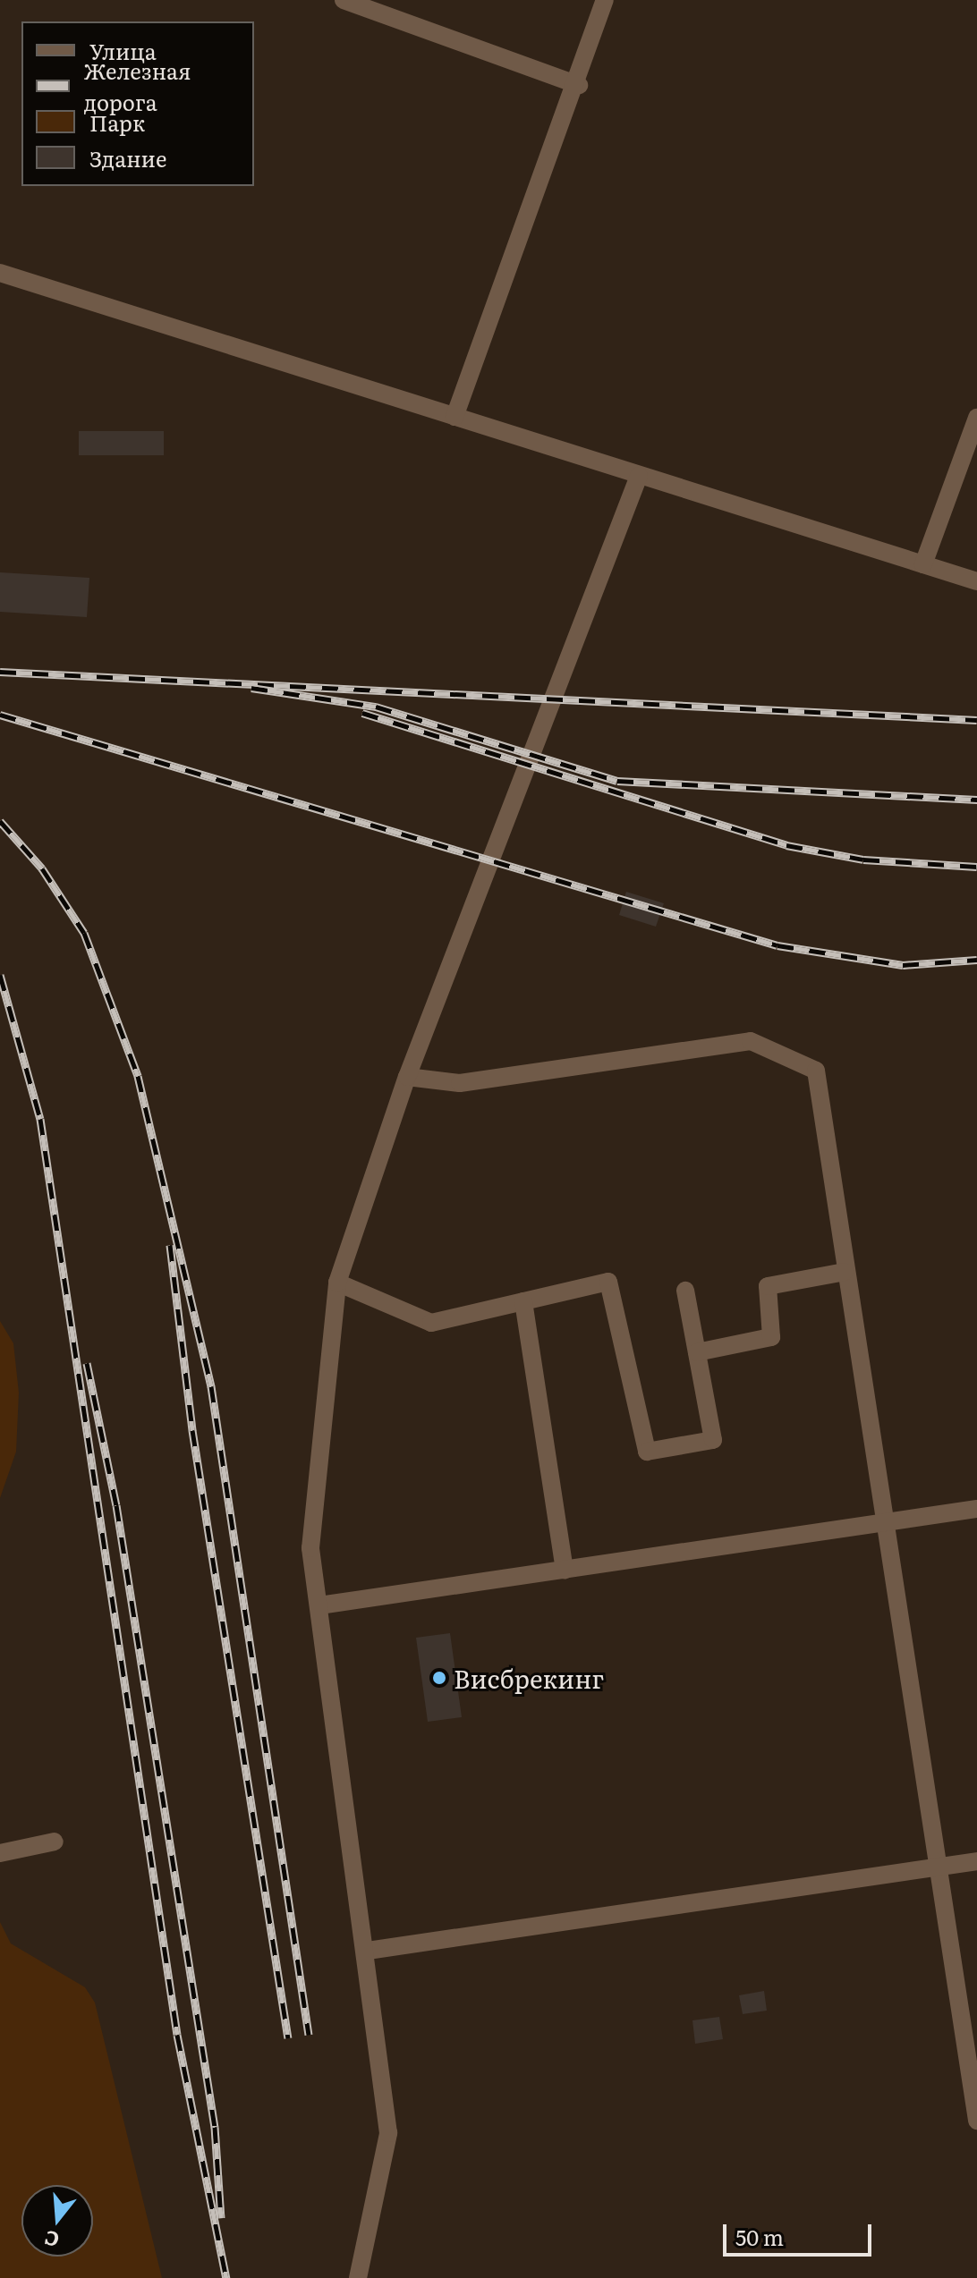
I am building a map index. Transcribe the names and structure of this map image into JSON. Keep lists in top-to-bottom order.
{
  "places": ["Висбрекинг"],
  "legend": [
    "Улица",
    "Железная дорога",
    "Парк",
    "Здание"
  ],
  "scale_bar": "50 m",
  "north": "bottom"
}
